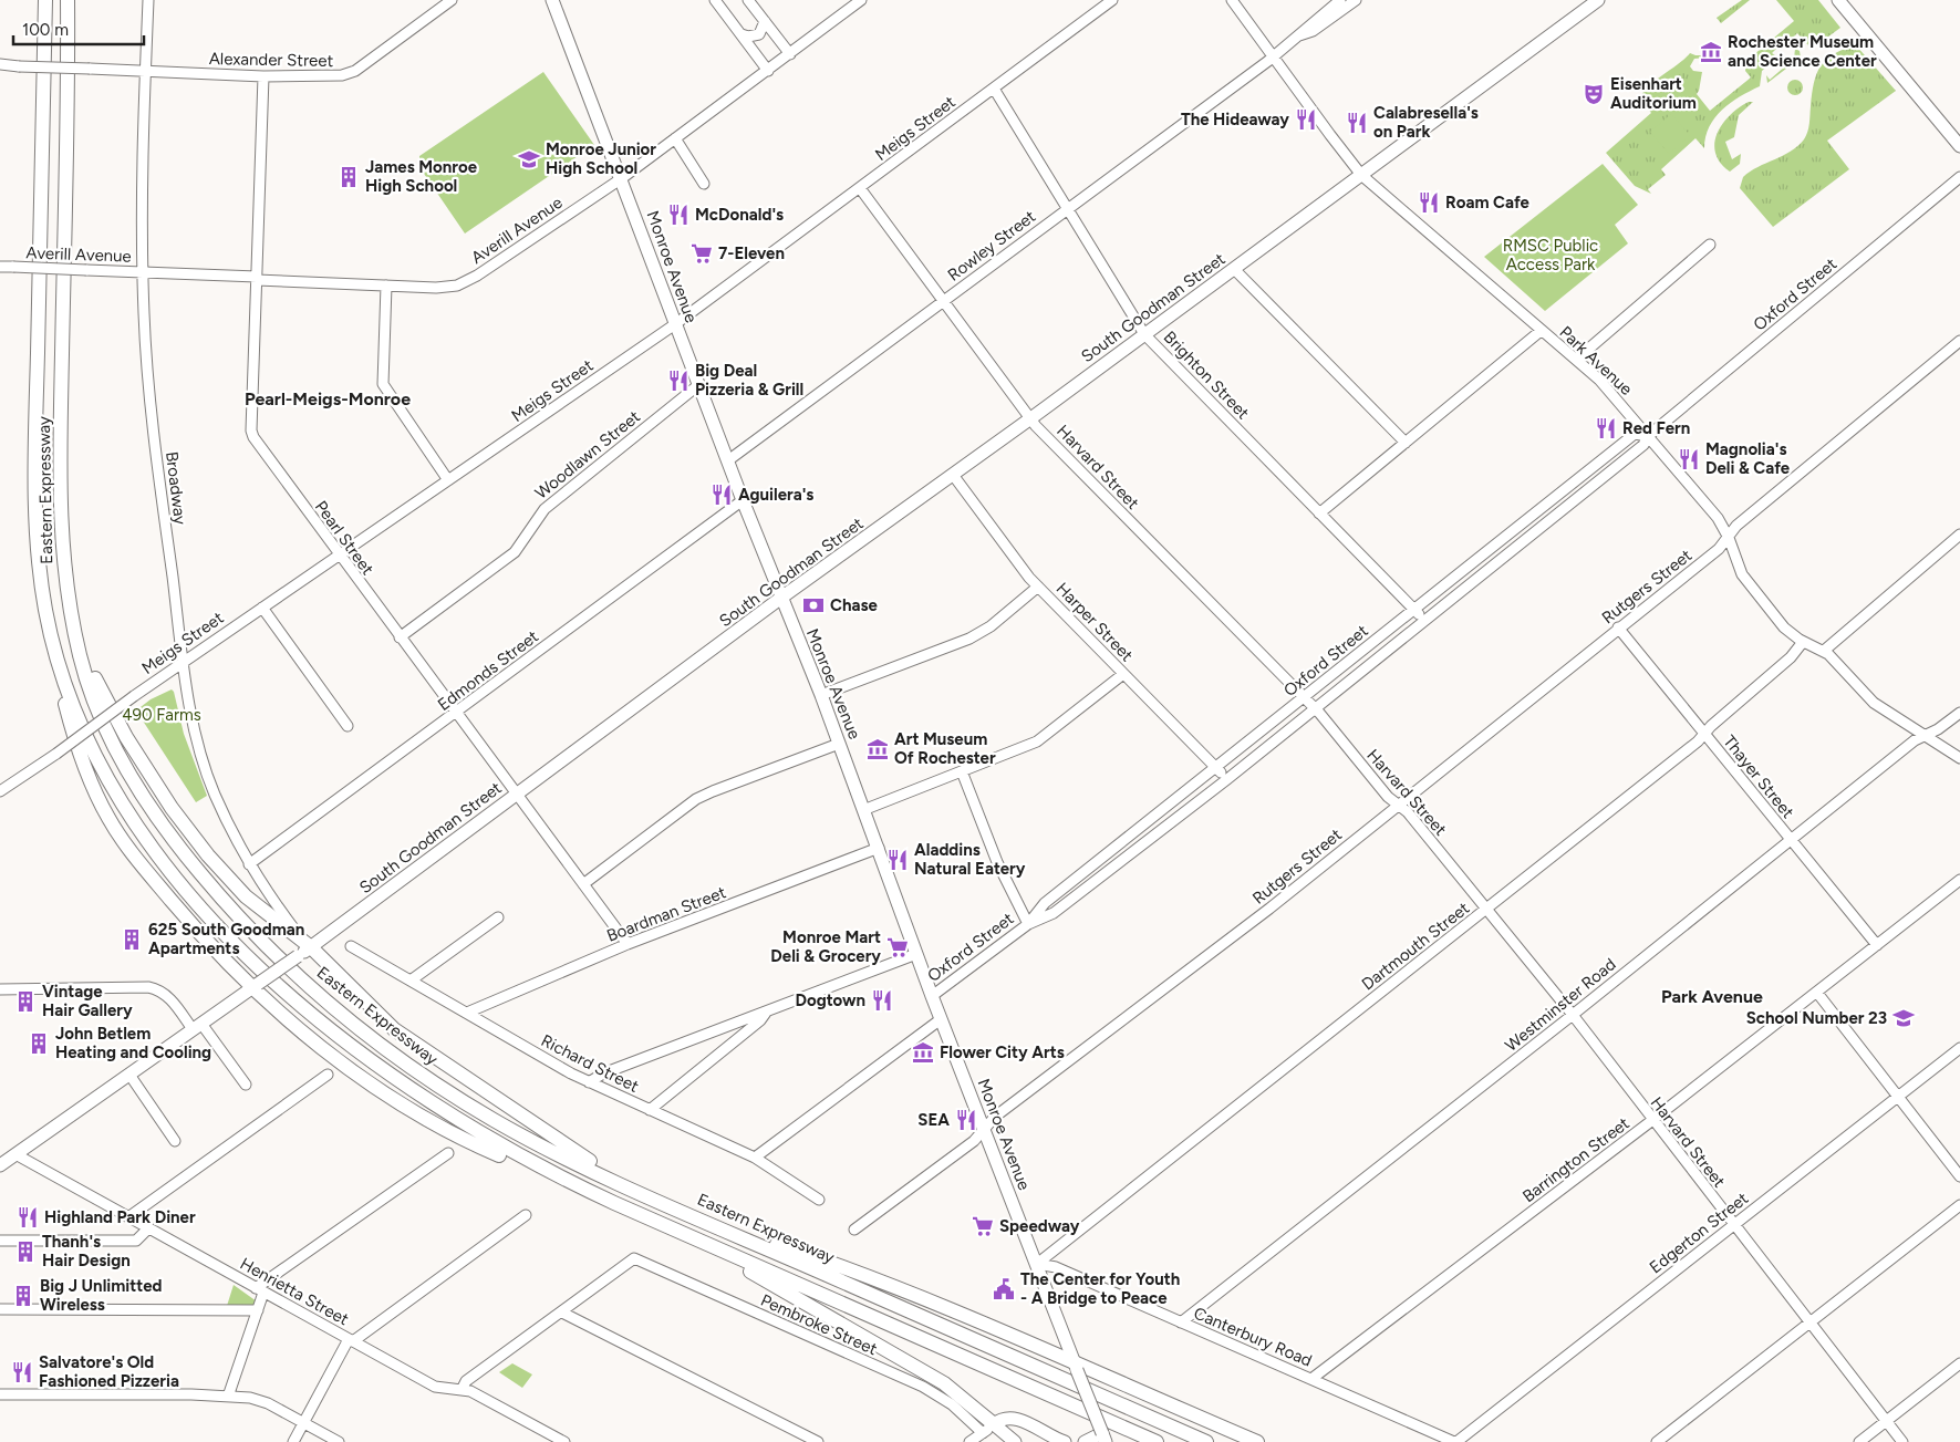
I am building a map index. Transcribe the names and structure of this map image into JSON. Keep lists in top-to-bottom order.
{
  "streets": {
    "highway": ["Eastern Expressway"],
    "main road": ["Monroe Avenue", "South Goodman Street"],
    "street": [
      "Alexander Street",
      "Meigs Street",
      "Averill Avenue",
      "Rowley Street",
      "Oxford Street",
      "Park Avenue",
      "Brighton Street",
      "Woodlawn Street",
      "Harvard Street",
      "Broadway",
      "Pearl Street",
      "Rutgers Street",
      "Harper Street",
      "Edmonds Street",
      "Thayer Street",
      "Boardman Street",
      "Dartmouth Street",
      "Westminster Road",
      "Richard Street",
      "Barrington Street",
      "Edgerton Street",
      "Henrietta Street",
      "Pembroke Street",
      "Canterbury Road"
    ]
  },
  "crossings": [
    ["Alexander Street", "Broadway"],
    ["Alexander Street", "Pearl Street"],
    ["Meigs Street", "Monroe Avenue"],
    ["Meigs Street", "Brighton Street"],
    ["Meigs Street", "Harvard Street"],
    ["Meigs Street", "Broadway"],
    ["Meigs Street", "Pearl Street"],
    ["Averill Avenue", "Monroe Avenue"],
    ["Averill Avenue", "Broadway"],
    ["Averill Avenue", "Pearl Street"],
    ["Rowley Street", "Monroe Avenue"],
    ["Rowley Street", "Park Avenue"],
    ["Rowley Street", "Brighton Street"],
    ["Rowley Street", "Harvard Street"],
    ["Monroe Avenue", "Oxford Street"],
    ["Monroe Avenue", "South Goodman Street"],
    ["Monroe Avenue", "Woodlawn Street"],
    ["Monroe Avenue", "Rutgers Street"],
    ["Monroe Avenue", "Edmonds Street"],
    ["Monroe Avenue", "Boardman Street"],
    ["Monroe Avenue", "Dartmouth Street"],
    ["Monroe Avenue", "Canterbury Road"],
    ["Oxford Street", "Park Avenue"],
    ["Oxford Street", "Brighton Street"],
    ["Oxford Street", "Harvard Street"],
    ["Oxford Street", "Harper Street"],
    ["South Goodman Street", "Park Avenue"],
    ["South Goodman Street", "Brighton Street"],
    ["South Goodman Street", "Harvard Street"],
    ["South Goodman Street", "Broadway"],
    ["South Goodman Street", "Pearl Street"],
    ["South Goodman Street", "Harper Street"],
    ["South Goodman Street", "Henrietta Street"],
    ["Park Avenue", "Rutgers Street"],
    ["Park Avenue", "Dartmouth Street"],
    ["Park Avenue", "Westminster Road"],
    ["Woodlawn Street", "Pearl Street"],
    ["Harvard Street", "Rutgers Street"],
    ["Harvard Street", "Dartmouth Street"],
    ["Harvard Street", "Westminster Road"],
    ["Harvard Street", "Barrington Street"],
    ["Harvard Street", "Edgerton Street"],
    ["Broadway", "Edmonds Street"],
    ["Pearl Street", "Edmonds Street"],
    ["Pearl Street", "Boardman Street"],
    ["Rutgers Street", "Thayer Street"],
    ["Thayer Street", "Dartmouth Street"],
    ["Thayer Street", "Westminster Road"],
    ["Thayer Street", "Barrington Street"],
    ["Boardman Street", "Richard Street"],
    ["Dartmouth Street", "Canterbury Road"],
    ["Westminster Road", "Canterbury Road"],
    ["Barrington Street", "Canterbury Road"],
    ["Edgerton Street", "Canterbury Road"]
  ],
  "districts": ["Pearl-Meigs-Monroe", "Park Avenue"],
  "parks": ["RMSC Public Access Park", "490 Farms"],
  "places": {
    "museum": ["Rochester Museum and Science Center", "Art Museum Of Rochester", "Flower City Arts"],
    "theatre": ["Eisenhart Auditorium"],
    "restaurant": [
      "The Hideaway",
      "Calabresella's on Park",
      "Roam Cafe",
      "McDonald's",
      "Big Deal Pizzeria & Grill",
      "Red Fern",
      "Magnolia's Deli & Cafe",
      "Aguilera's",
      "Aladdins Natural Eatery",
      "Dogtown",
      "SEA",
      "Highland Park Diner",
      "Salvatore's Old Fashioned Pizzeria"
    ],
    "school or university": ["Monroe Junior High School", "School Number 23"],
    "building": [
      "James Monroe High School",
      "625 South Goodman Apartments",
      "Vintage Hair Gallery",
      "John Betlem Heating and Cooling",
      "Thanh's Hair Design",
      "Big J Unlimitted Wireless"
    ],
    "supermarket": ["7-Eleven", "Monroe Mart Deli & Grocery", "Speedway"],
    "bank": ["Chase"],
    "public building": ["The Center for Youth - A Bridge to Peace"]
  },
  "scale_bar": "100 m"
}
